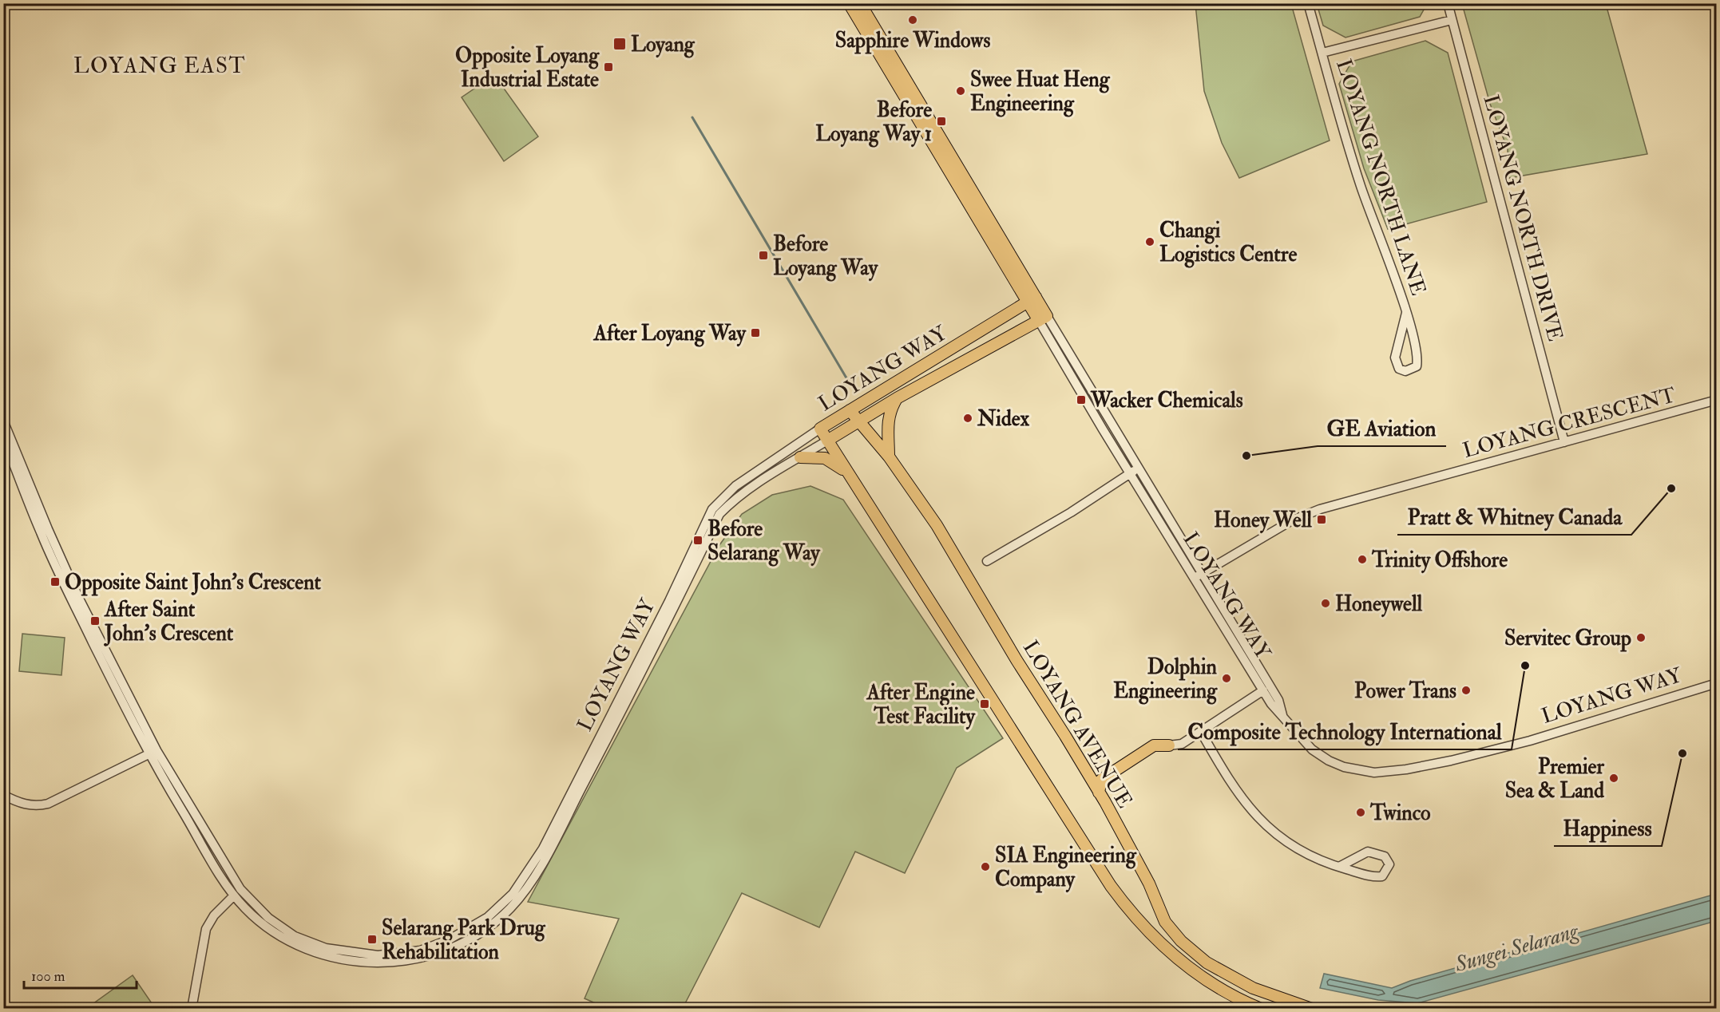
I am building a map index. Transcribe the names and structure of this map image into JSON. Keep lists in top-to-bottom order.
{
  "streets": {
    "main road": ["LOYANG WAY", "LOYANG AVENUE"],
    "street": ["LOYANG NORTH LANE", "LOYANG NORTH DRIVE", "LOYANG CRESCENT"]
  },
  "crossings": [
    ["LOYANG NORTH LANE", "LOYANG NORTH DRIVE"],
    ["LOYANG NORTH DRIVE", "LOYANG CRESCENT"],
    ["LOYANG WAY", "LOYANG CRESCENT"],
    ["LOYANG WAY", "LOYANG AVENUE"]
  ],
  "districts": ["LOYANG EAST"],
  "water": ["Sungei Selarang"],
  "places": {
    "other": [
      "Sapphire Windows",
      "Swee Huat Heng Engineering",
      "Changi Logistics Centre",
      "Nidex",
      "GE Aviation",
      "Pratt & Whitney Canada",
      "Trinity Offshore",
      "Honeywell",
      "Servitec Group",
      "Composite Technology International",
      "Dolphin Engineering",
      "Power Trans",
      "Happiness",
      "Premier Sea & Land",
      "Twinco",
      "SIA Engineering Company"
    ],
    "transit": [
      "Loyang",
      "Opposite Loyang Industrial Estate",
      "Before Loyang Way 1",
      "Before Loyang Way",
      "After Loyang Way",
      "Wacker Chemicals",
      "Honey Well",
      "Before Selarang Way",
      "Opposite Saint John's Crescent",
      "After Saint John's Crescent",
      "After Engine Test Facility",
      "Selarang Park Drug Rehabilitation"
    ]
  },
  "scale_bar": "100 m"
}
